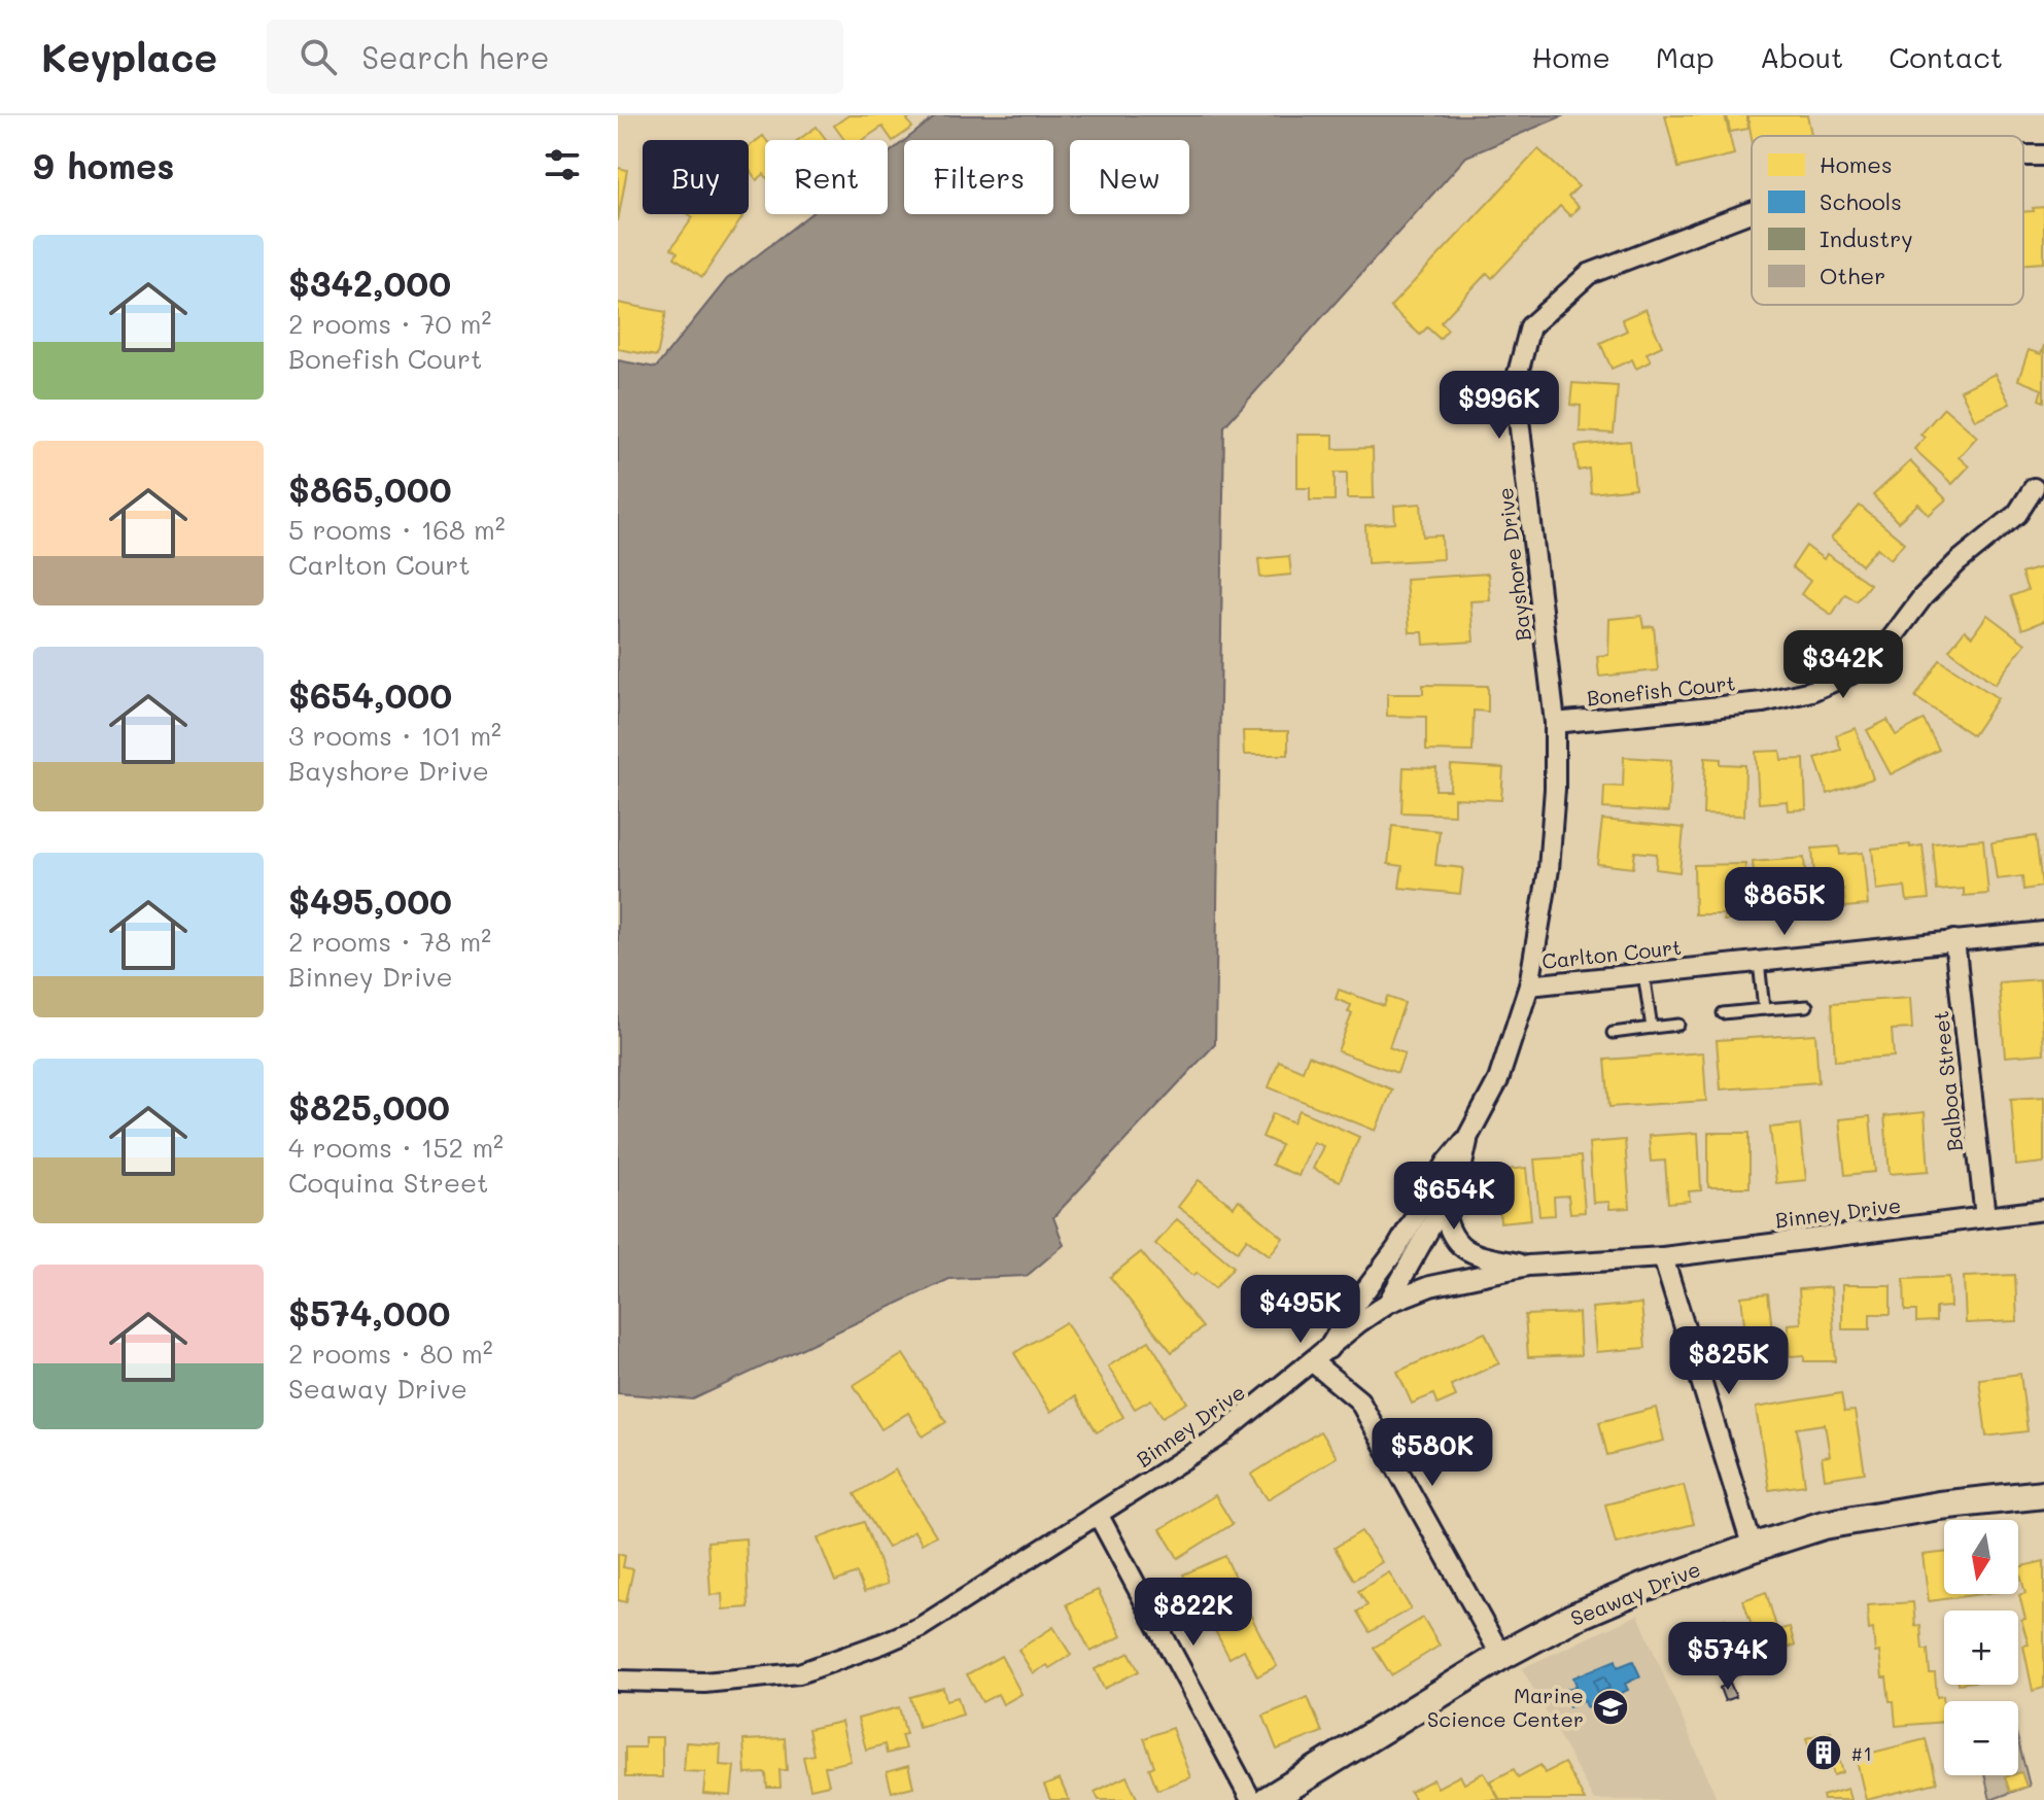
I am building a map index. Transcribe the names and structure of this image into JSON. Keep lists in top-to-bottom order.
{
  "streets": {
    "main road": ["Seaway Drive"],
    "street": [
      "Bayshore Drive",
      "Bonefish Court",
      "Carlton Court",
      "Balboa Street",
      "Binney Drive"
    ]
  },
  "crossings": [
    ["Bayshore Drive", "Bonefish Court"],
    ["Bayshore Drive", "Carlton Court"],
    ["Bayshore Drive", "Binney Drive"],
    ["Carlton Court", "Balboa Street"],
    ["Balboa Street", "Binney Drive"]
  ],
  "places": {
    "school or university": ["Marine Science Center"],
    "building": ["#1"]
  },
  "legend": [
    "Homes",
    "Schools",
    "Industry",
    "Other"
  ],
  "north": "bottom",
  "page": {
    "header": "Keyplace",
    "search": "Search here",
    "nav": [
      "Home",
      "Map",
      "About",
      "Contact"
    ],
    "heading": "9 homes",
    "chip": [
      "Buy",
      "Rent",
      "Filters",
      "New"
    ],
    "list": [
      {
        "name": "$342,000",
        "note": "2 rooms · 70 m² · Bonefish Court"
      },
      {
        "name": "$865,000",
        "note": "5 rooms · 168 m² · Carlton Court"
      },
      {
        "name": "$654,000",
        "note": "3 rooms · 101 m² · Bayshore Drive"
      },
      {
        "name": "$495,000",
        "note": "2 rooms · 78 m² · Binney Drive"
      },
      {
        "name": "$825,000",
        "note": "4 rooms · 152 m² · Coquina Street"
      },
      {
        "name": "$574,000",
        "note": "2 rooms · 80 m² · Seaway Drive"
      }
    ],
    "price": [
      "$996K",
      "$342K",
      "$865K",
      "$654K",
      "$495K",
      "$825K",
      "$580K",
      "$822K",
      "$574K"
    ],
    "map_buttons": ["+", "−"]
  }
}
